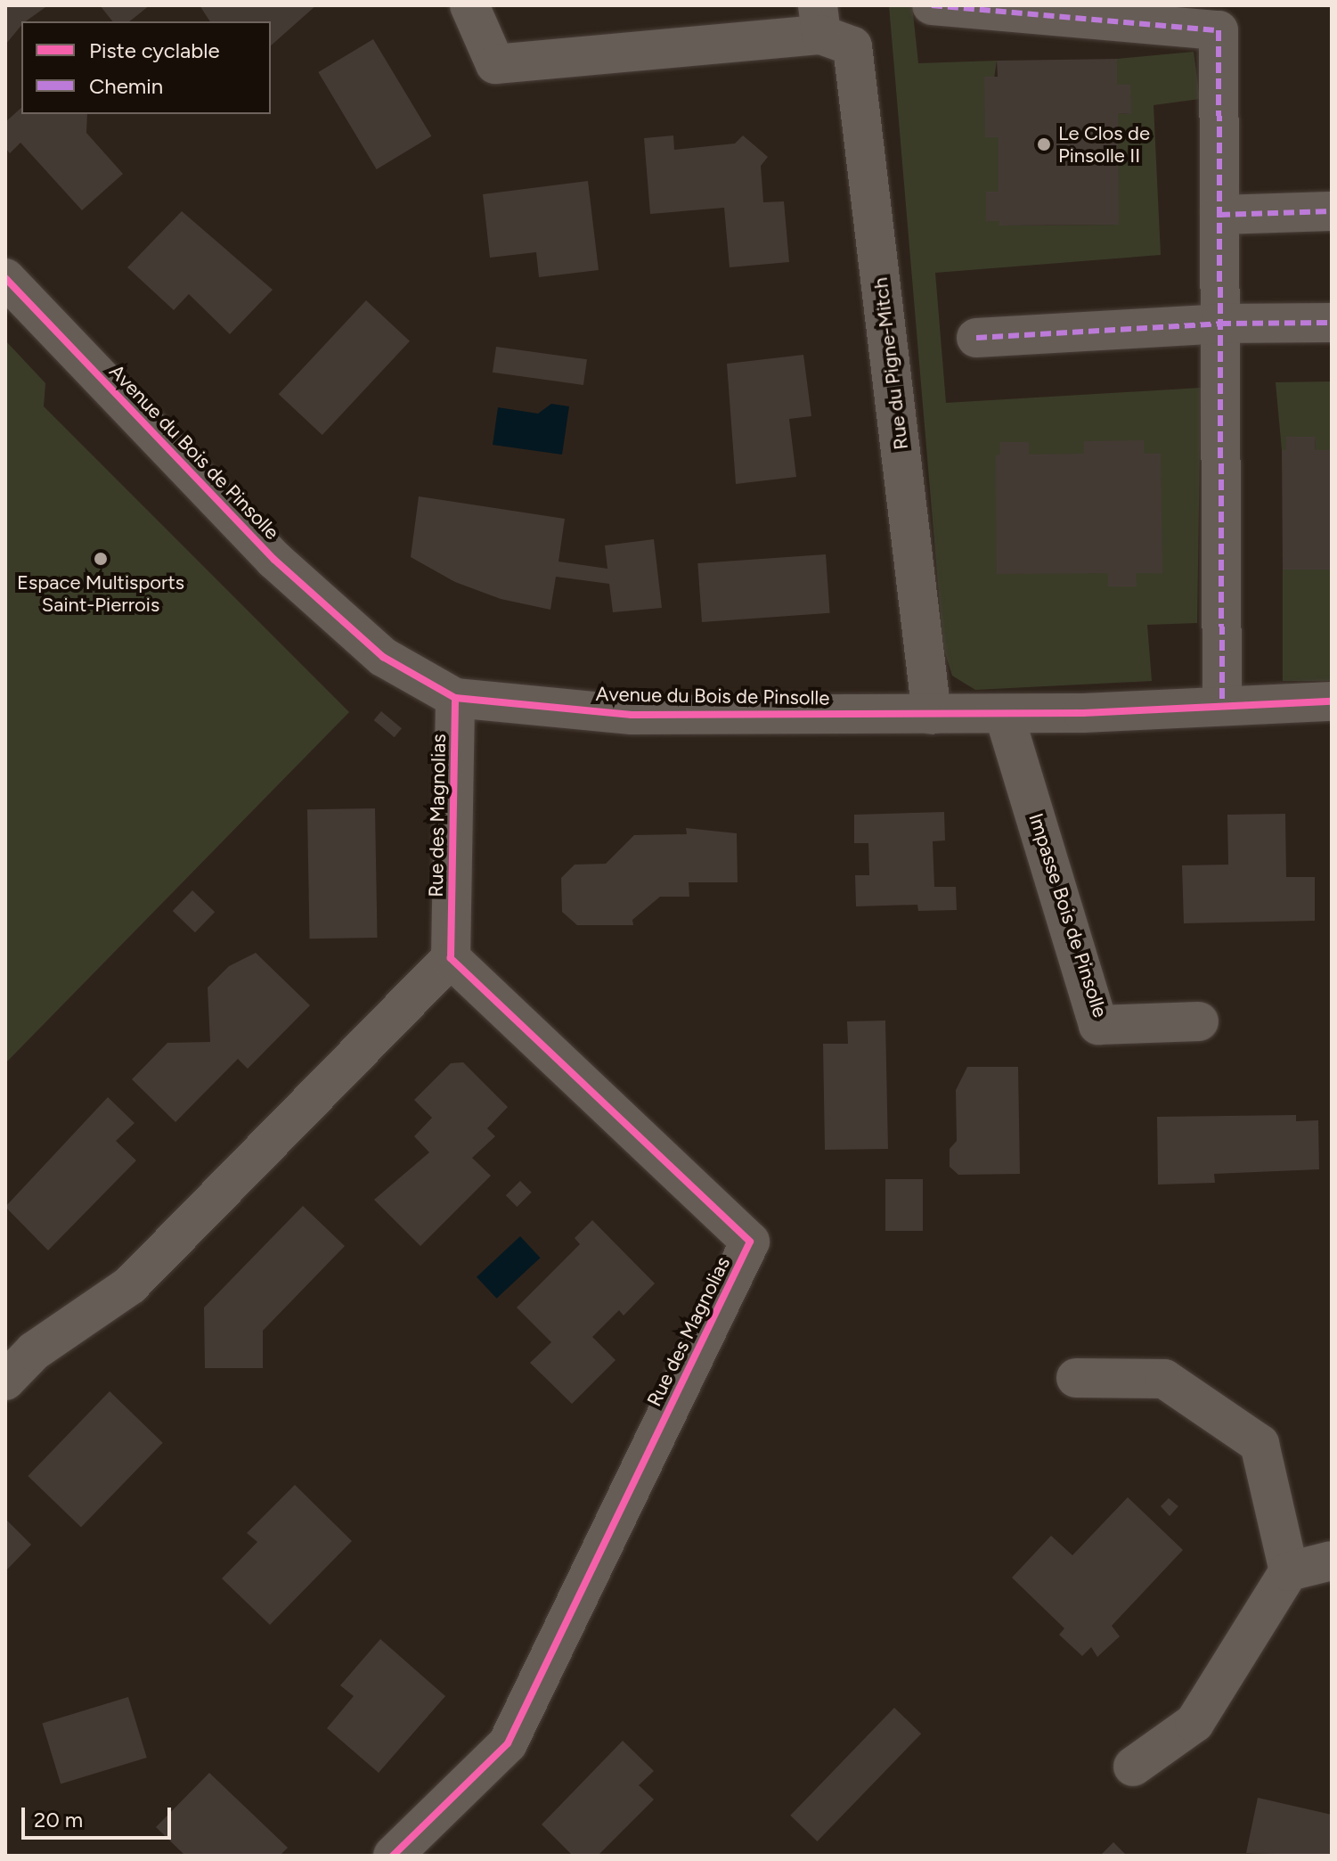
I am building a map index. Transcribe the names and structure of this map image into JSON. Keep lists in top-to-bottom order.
{
  "streets": {
    "street": [
      "Rue du Pigne-Mitch",
      "Avenue du Bois de Pinsolle",
      "Rue des Magnolias",
      "Impasse Bois de Pinsolle"
    ]
  },
  "crossings": [
    ["Rue du Pigne-Mitch", "Avenue du Bois de Pinsolle"],
    ["Avenue du Bois de Pinsolle", "Rue des Magnolias"],
    ["Avenue du Bois de Pinsolle", "Impasse Bois de Pinsolle"]
  ],
  "places": ["Le Clos de Pinsolle II", "Espace Multisports Saint-Pierrois"],
  "legend": ["Piste cyclable", "Chemin"],
  "scale_bar": "20 m"
}
